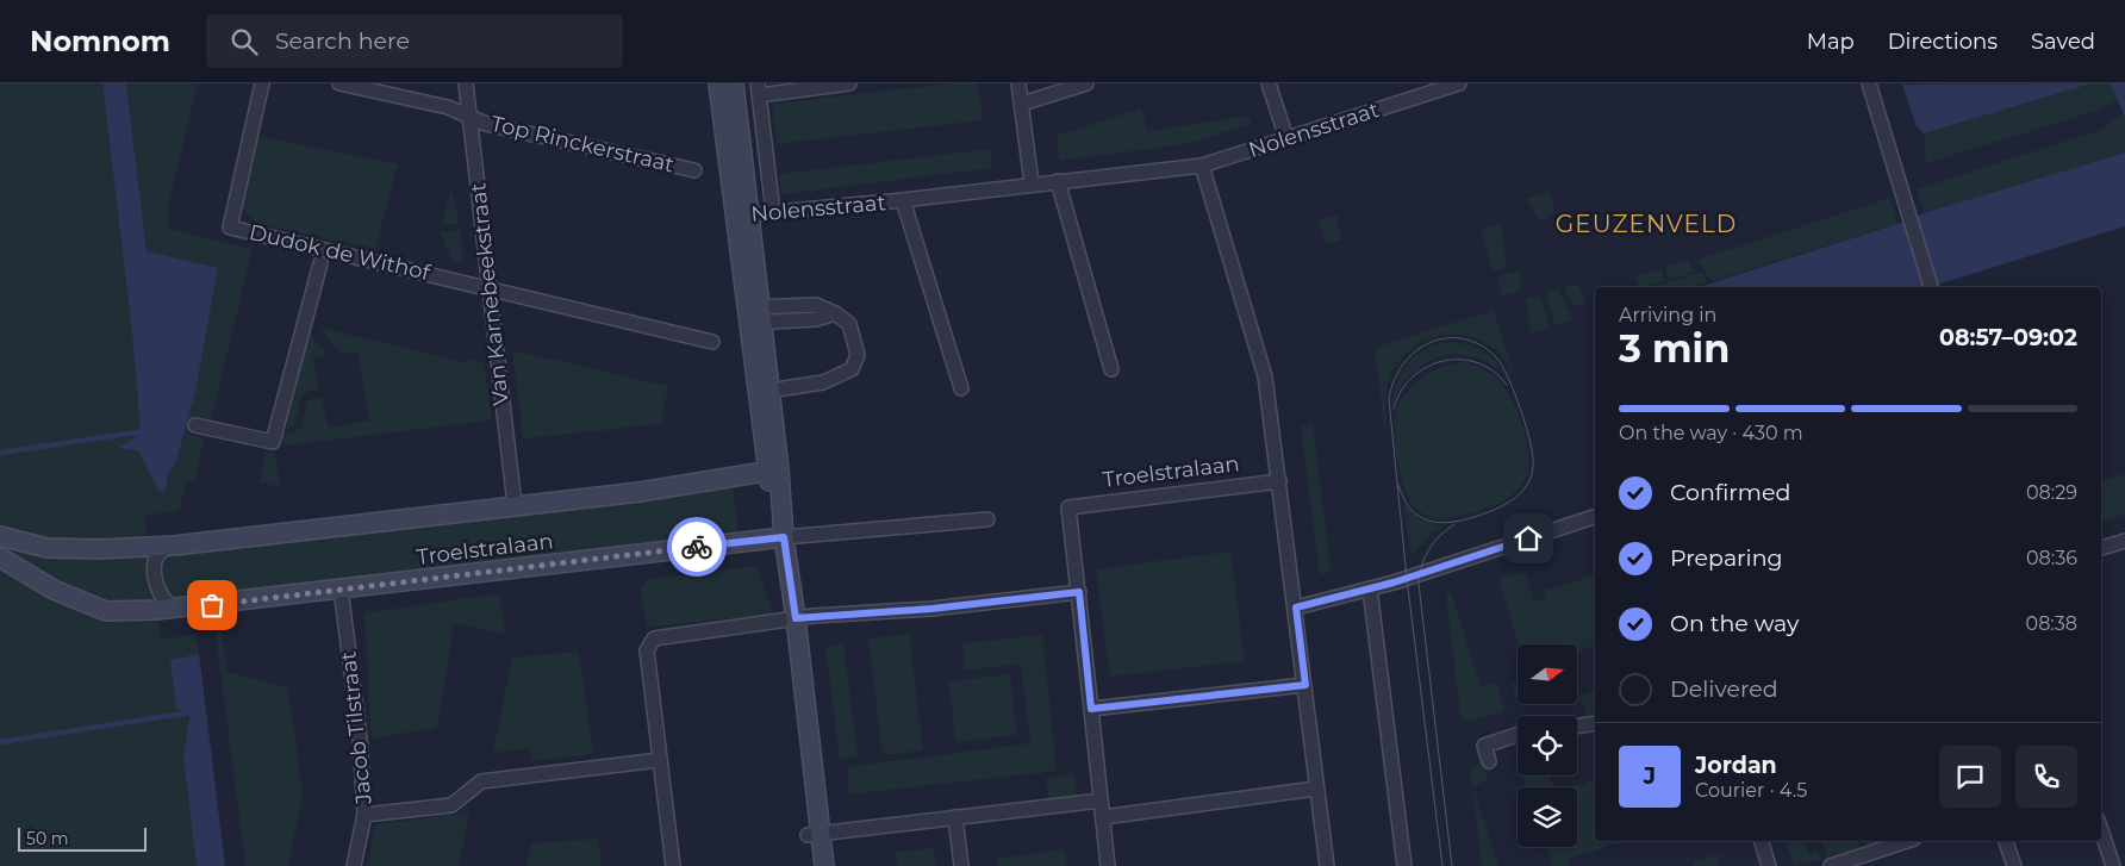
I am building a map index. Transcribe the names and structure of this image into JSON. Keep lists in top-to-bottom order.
{
  "streets": {
    "street": [
      "Nolensstraat",
      "Top Rinckerstraat",
      "Dudok de Withof",
      "Van Karnebeekstraat",
      "Troelstralaan",
      "Jacob Tilstraat"
    ]
  },
  "crossings": [
    ["Top Rinckerstraat", "Van Karnebeekstraat"],
    ["Dudok de Withof", "Van Karnebeekstraat"],
    ["Van Karnebeekstraat", "Troelstralaan"],
    ["Troelstralaan", "Jacob Tilstraat"]
  ],
  "districts": ["GEUZENVELD"],
  "scale_bar": "50 m",
  "north": "right",
  "page": {
    "header": "Nomnom",
    "search": "Search here",
    "nav": ["Map", "Directions", "Saved"],
    "heading": ["3 min", "Arriving in", "08:57–09:02"],
    "panel": ["Jordan", "Courier · 4.5"],
    "bar": "On the way · 430 m",
    "list": [
      ["Confirmed", "08:29"],
      ["Preparing", "08:36"],
      ["On the way", "08:38"],
      "Delivered"
    ],
    "round": "J",
    "scale": "50 m"
  }
}
